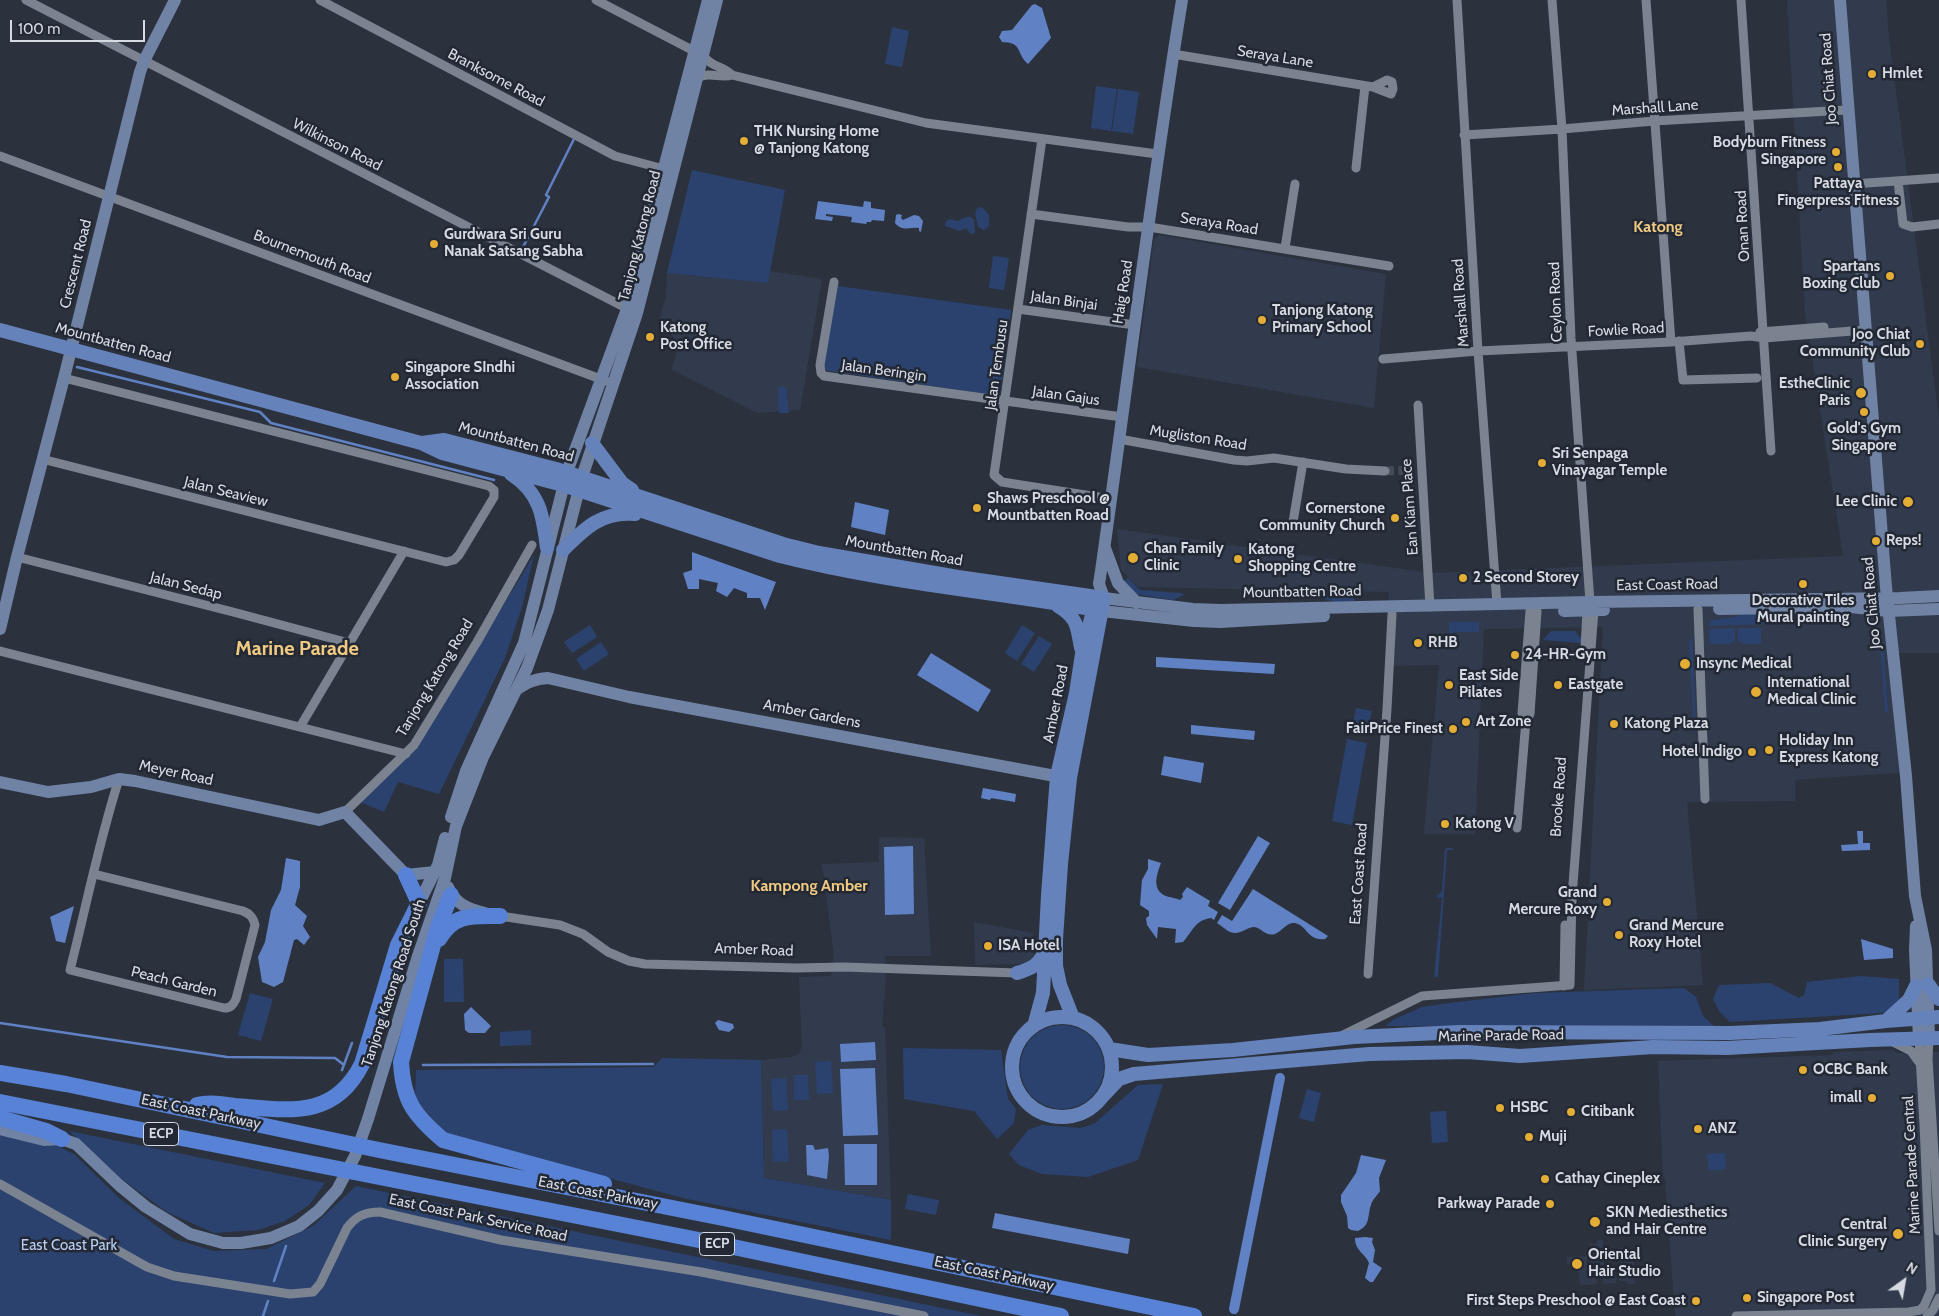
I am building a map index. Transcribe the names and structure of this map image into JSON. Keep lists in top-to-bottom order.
{
  "streets": {
    "highway": ["East Coast Parkway", "ECP"],
    "main road": [
      "Joo Chiat Road",
      "Tanjong Katong Road",
      "Crescent Road",
      "Haig Road",
      "Mountbatten Road",
      "East Coast Road",
      "Amber Road",
      "Amber Gardens",
      "Meyer Road",
      "Tanjong Katong Road South",
      "Marine Parade Road"
    ],
    "street": [
      "Seraya Lane",
      "Branksome Road",
      "Marshall Lane",
      "Wilkinson Road",
      "Seraya Road",
      "Onan Road",
      "Bournemouth Road",
      "Jalan Binjai",
      "Ceylon Road",
      "Marshall Road",
      "Fowlie Road",
      "Jalan Tembusu",
      "Jalan Beringin",
      "Jalan Gajus",
      "Mugliston Road",
      "Jalan Seaview",
      "Ean Kiam Place",
      "Jalan Sedap",
      "Brooke Road",
      "Peach Garden",
      "Marine Parade Central",
      "East Coast Park Service Road"
    ]
  },
  "crossings": [
    ["Seraya Lane", "Haig Road"],
    ["Branksome Road", "Tanjong Katong Road"],
    ["Joo Chiat Road", "Marshall Lane"],
    ["Joo Chiat Road", "Fowlie Road"],
    ["Joo Chiat Road", "East Coast Road"],
    ["Joo Chiat Road", "Marine Parade Road"],
    ["Joo Chiat Road", "Marine Parade Central"],
    ["Marshall Lane", "Onan Road"],
    ["Marshall Lane", "Ceylon Road"],
    ["Marshall Lane", "Marshall Road"],
    ["Wilkinson Road", "Tanjong Katong Road"],
    ["Wilkinson Road", "Crescent Road"],
    ["Seraya Road", "Haig Road"],
    ["Onan Road", "Fowlie Road"],
    ["Tanjong Katong Road", "Bournemouth Road"],
    ["Tanjong Katong Road", "Mountbatten Road"],
    ["Tanjong Katong Road", "Meyer Road"],
    ["Tanjong Katong Road", "Tanjong Katong Road South"],
    ["Bournemouth Road", "Crescent Road"],
    ["Crescent Road", "Mountbatten Road"],
    ["Crescent Road", "Jalan Seaview"],
    ["Crescent Road", "Jalan Sedap"],
    ["Haig Road", "Jalan Binjai"],
    ["Haig Road", "Mountbatten Road"],
    ["Haig Road", "Jalan Tembusu"],
    ["Haig Road", "Jalan Gajus"],
    ["Haig Road", "Mugliston Road"],
    ["Haig Road", "Amber Road"],
    ["Jalan Binjai", "Jalan Tembusu"],
    ["Ceylon Road", "Fowlie Road"],
    ["Ceylon Road", "East Coast Road"],
    ["Ceylon Road", "Brooke Road"],
    ["Marshall Road", "Fowlie Road"],
    ["Marshall Road", "East Coast Road"],
    ["Mountbatten Road", "East Coast Road"],
    ["Mountbatten Road", "Amber Road"],
    ["Mountbatten Road", "Tanjong Katong Road South"],
    ["Jalan Tembusu", "Jalan Beringin"],
    ["Jalan Tembusu", "Jalan Gajus"],
    ["Jalan Beringin", "Jalan Gajus"],
    ["Ean Kiam Place", "East Coast Road"],
    ["East Coast Road", "Brooke Road"],
    ["Amber Road", "Amber Gardens"],
    ["Amber Road", "Marine Parade Road"],
    ["Meyer Road", "Peach Garden"],
    ["Brooke Road", "Marine Parade Road"],
    ["Marine Parade Road", "Marine Parade Central"],
    ["East Coast Parkway", "ECP"]
  ],
  "districts": ["Katong", "Marine Parade", "Kampong Amber"],
  "parks": ["East Coast Park"],
  "places": [
    "Hmlet",
    "THK Nursing Home @ Tanjong Katong",
    "Bodyburn Fitness Singapore",
    "Pattaya Fingerpress Fitness",
    "Gurdwara Sri Guru Nanak Satsang Sabha",
    "Spartans Boxing Club",
    "Tanjong Katong Primary School",
    "Katong Post Office",
    "Joo Chiat Community Club",
    "Singapore SIndhi Association",
    "EstheClinic Paris",
    "Gold's Gym Singapore",
    "Sri Senpaga Vinayagar Temple",
    "Lee Clinic",
    "Shaws Preschool @ Mountbatten Road",
    "Cornerstone Community Church",
    "Reps!",
    "Chan Family Clinic",
    "Katong Shopping Centre",
    "2 Second Storey",
    "Decorative Tiles Mural painting",
    "RHB",
    "24-HR-Gym",
    "Insync Medical",
    "East Side Pilates",
    "Eastgate",
    "International Medical Clinic",
    "Art Zone",
    "Katong Plaza",
    "FairPrice Finest",
    "Holiday Inn Express Katong",
    "Hotel Indigo",
    "Katong V",
    "Grand Mercure Roxy",
    "Grand Mercure Roxy Hotel",
    "ISA Hotel",
    "OCBC Bank",
    "imall",
    "HSBC",
    "Citibank",
    "ANZ",
    "Muji",
    "Cathay Cineplex",
    "Parkway Parade",
    "SKN Mediesthetics and Hair Centre",
    "Central Clinic Surgery",
    "Oriental Hair Studio",
    "Singapore Post",
    "First Steps Preschool @ East Coast"
  ],
  "scale_bar": "100 m",
  "north": "top right"
}
